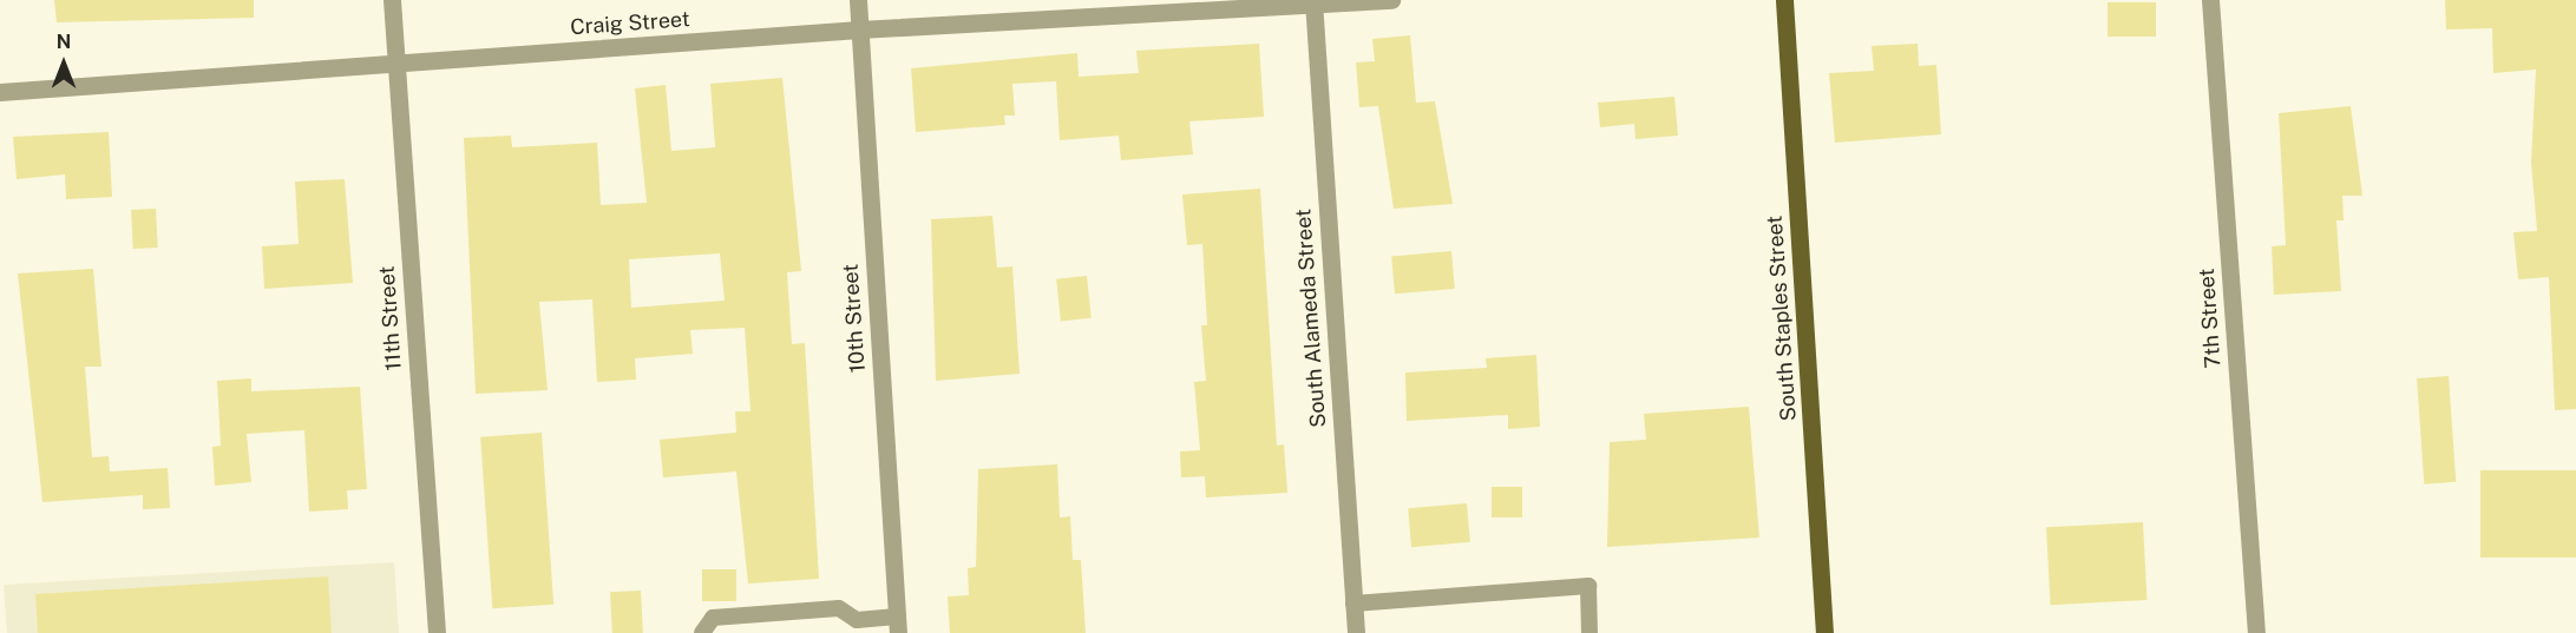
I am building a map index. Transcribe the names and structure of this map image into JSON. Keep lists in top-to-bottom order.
{
  "streets": {
    "main road": ["South Staples Street"],
    "street": [
      "Craig Street",
      "11th Street",
      "10th Street",
      "South Alameda Street",
      "7th Street"
    ]
  },
  "crossings": [
    ["Craig Street", "11th Street"],
    ["Craig Street", "10th Street"],
    ["Craig Street", "South Alameda Street"]
  ],
  "north": "top"
}
